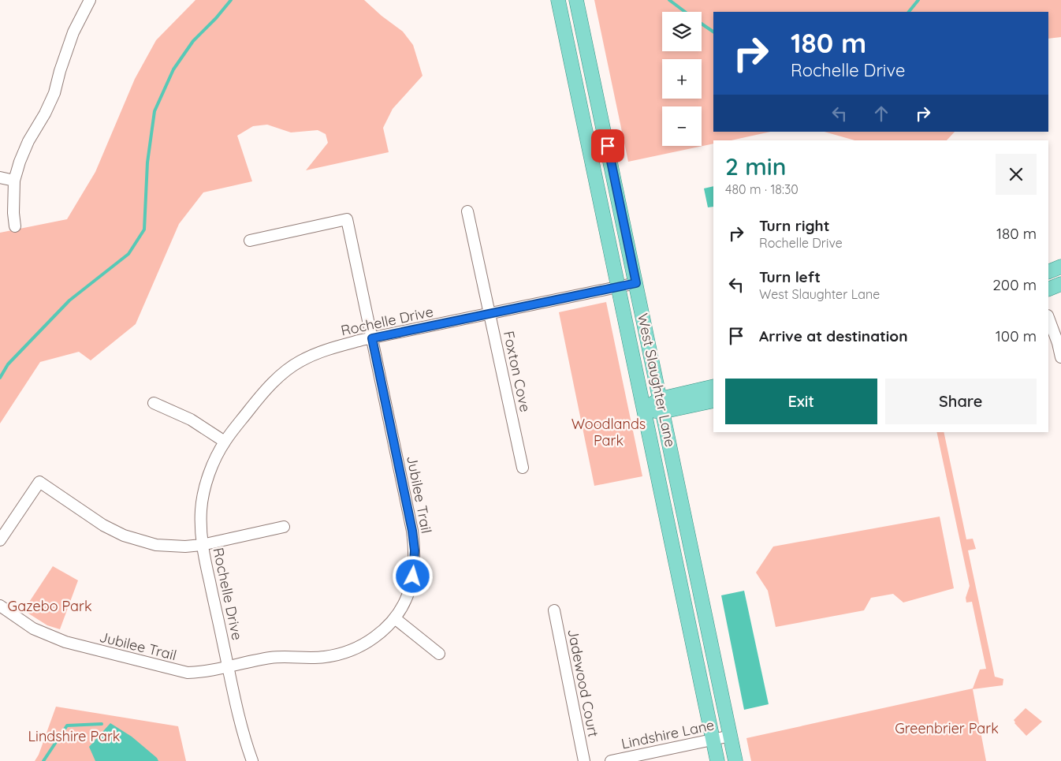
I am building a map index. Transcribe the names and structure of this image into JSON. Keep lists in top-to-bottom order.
{
  "streets": {
    "main road": ["West Slaughter Lane"],
    "street": [
      "Rochelle Drive",
      "Foxton Cove",
      "Jubilee Trail",
      "Jadewood Court",
      "Lindshire Lane"
    ]
  },
  "crossings": [
    ["Rochelle Drive", "Foxton Cove"],
    ["Rochelle Drive", "West Slaughter Lane"],
    ["Rochelle Drive", "Jubilee Trail"],
    ["West Slaughter Lane", "Lindshire Lane"]
  ],
  "parks": [
    "Woodlands Park",
    "Gazebo Park",
    "Greenbrier Park",
    "Lindshire Park"
  ],
  "page": {
    "map_buttons": ["+", "−"],
    "turn": ["180 m", "Rochelle Drive"],
    "heading": ["2 min", "480 m · 18:30"],
    "list": [
      {
        "name": "Turn right",
        "note": "Rochelle Drive",
        "value": "180 m"
      },
      {
        "name": "Turn left",
        "note": "West Slaughter Lane",
        "value": "200 m"
      },
      {
        "name": "Arrive at destination",
        "value": "100 m"
      }
    ],
    "buttons": ["Exit", "Share"]
  }
}
